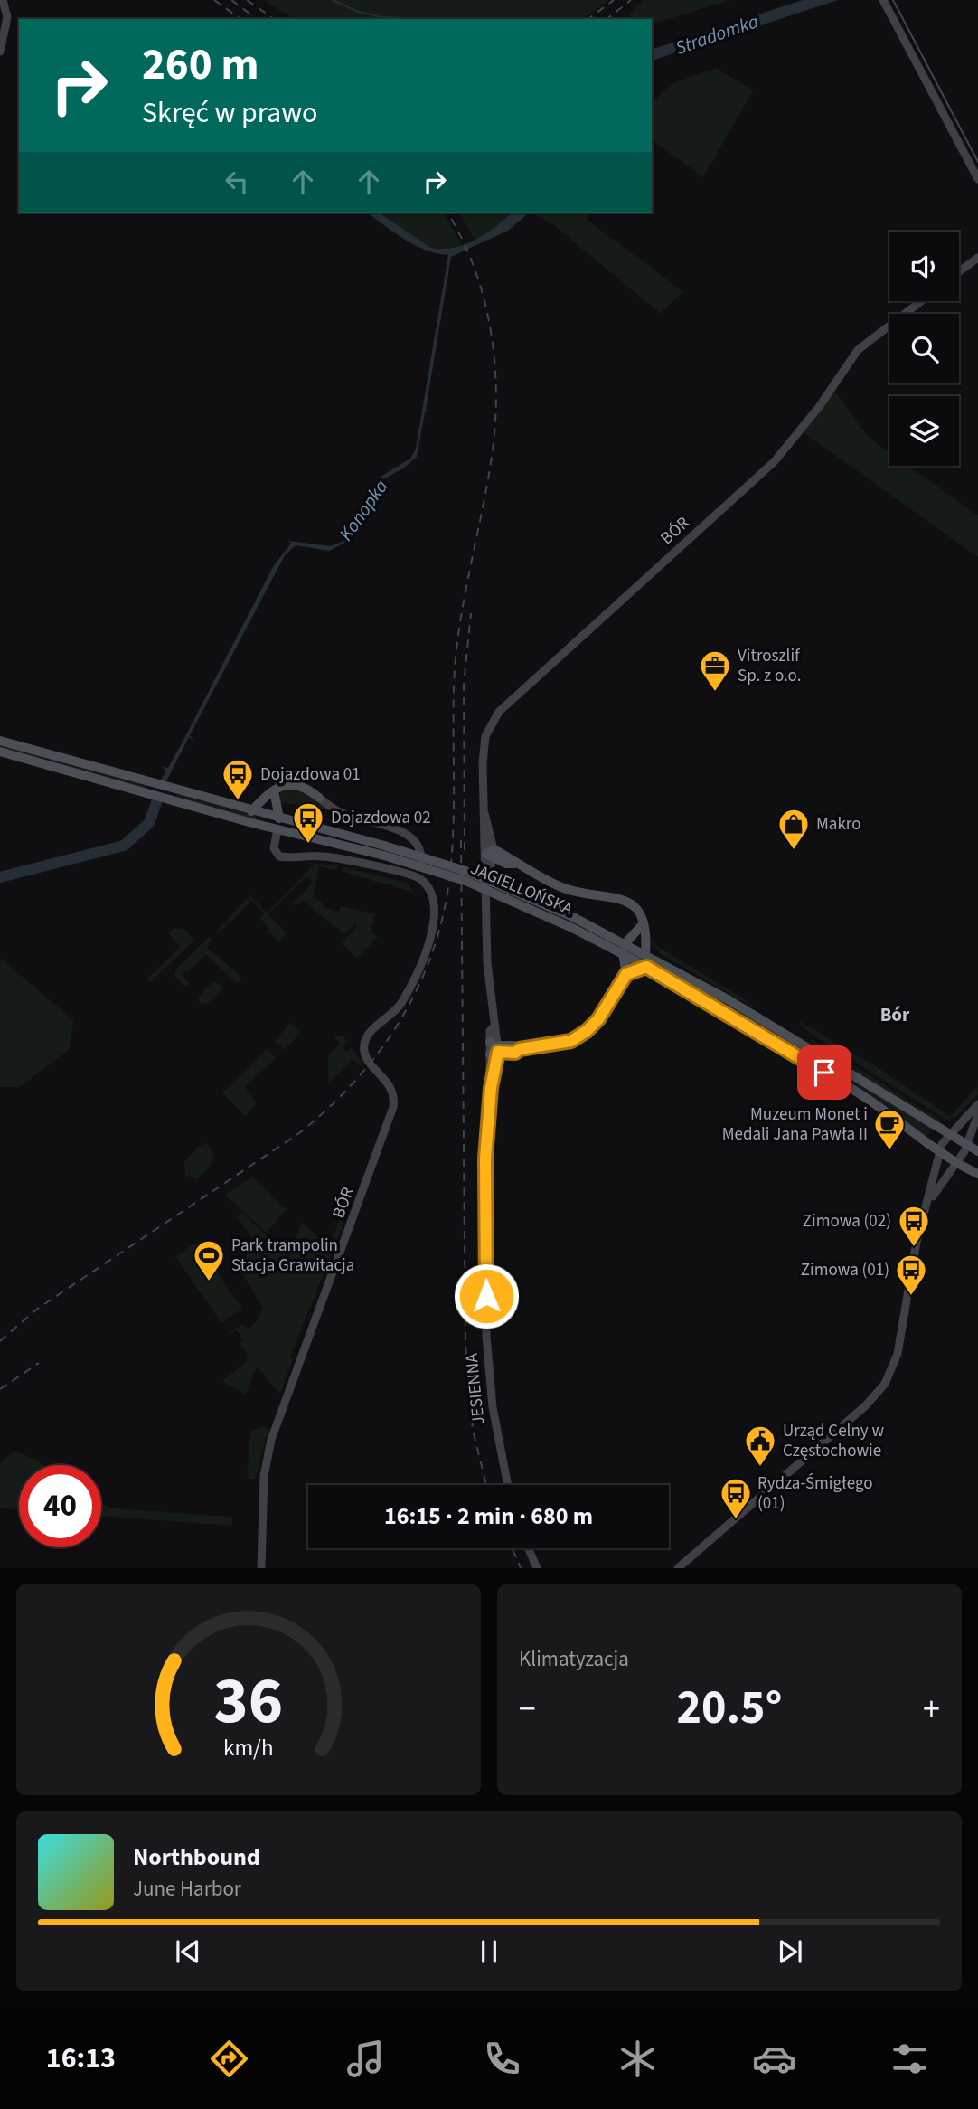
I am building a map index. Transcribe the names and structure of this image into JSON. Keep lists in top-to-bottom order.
{
  "streets": {
    "main road": ["JAGIELLOŃSKA"],
    "street": ["BÓR", "JESIENNA"]
  },
  "crossings": [
    ["BÓR", "JESIENNA"]
  ],
  "districts": ["Bór"],
  "water": ["Stradomka", "Konopka"],
  "places": {
    "office": ["Vitroszlif Sp. z o.o."],
    "bus stop": [
      "Dojazdowa 01",
      "Dojazdowa 02",
      "Zimowa (02)",
      "Zimowa (01)",
      "Rydza-Śmigłego (01)"
    ],
    "shop": ["Makro"],
    "cafe": ["Muzeum Monet i Medali Jana Pawła II"],
    "sports": ["Park trampolin Stacja Grawitacja"],
    "public building": ["Urząd Celny w Częstochowie"]
  },
  "page": {
    "turn": ["260 m", "Skręć w prawo"],
    "limit": "40",
    "trip": "16:15 · 2 min · 680 m",
    "tile": "Klimatyzacja",
    "heat": ["−", "20.5°", "+"],
    "song": ["Northbound", "June Harbor"],
    "tabs": "16:13",
    "gauge": ["36", "km/h"]
  }
}
